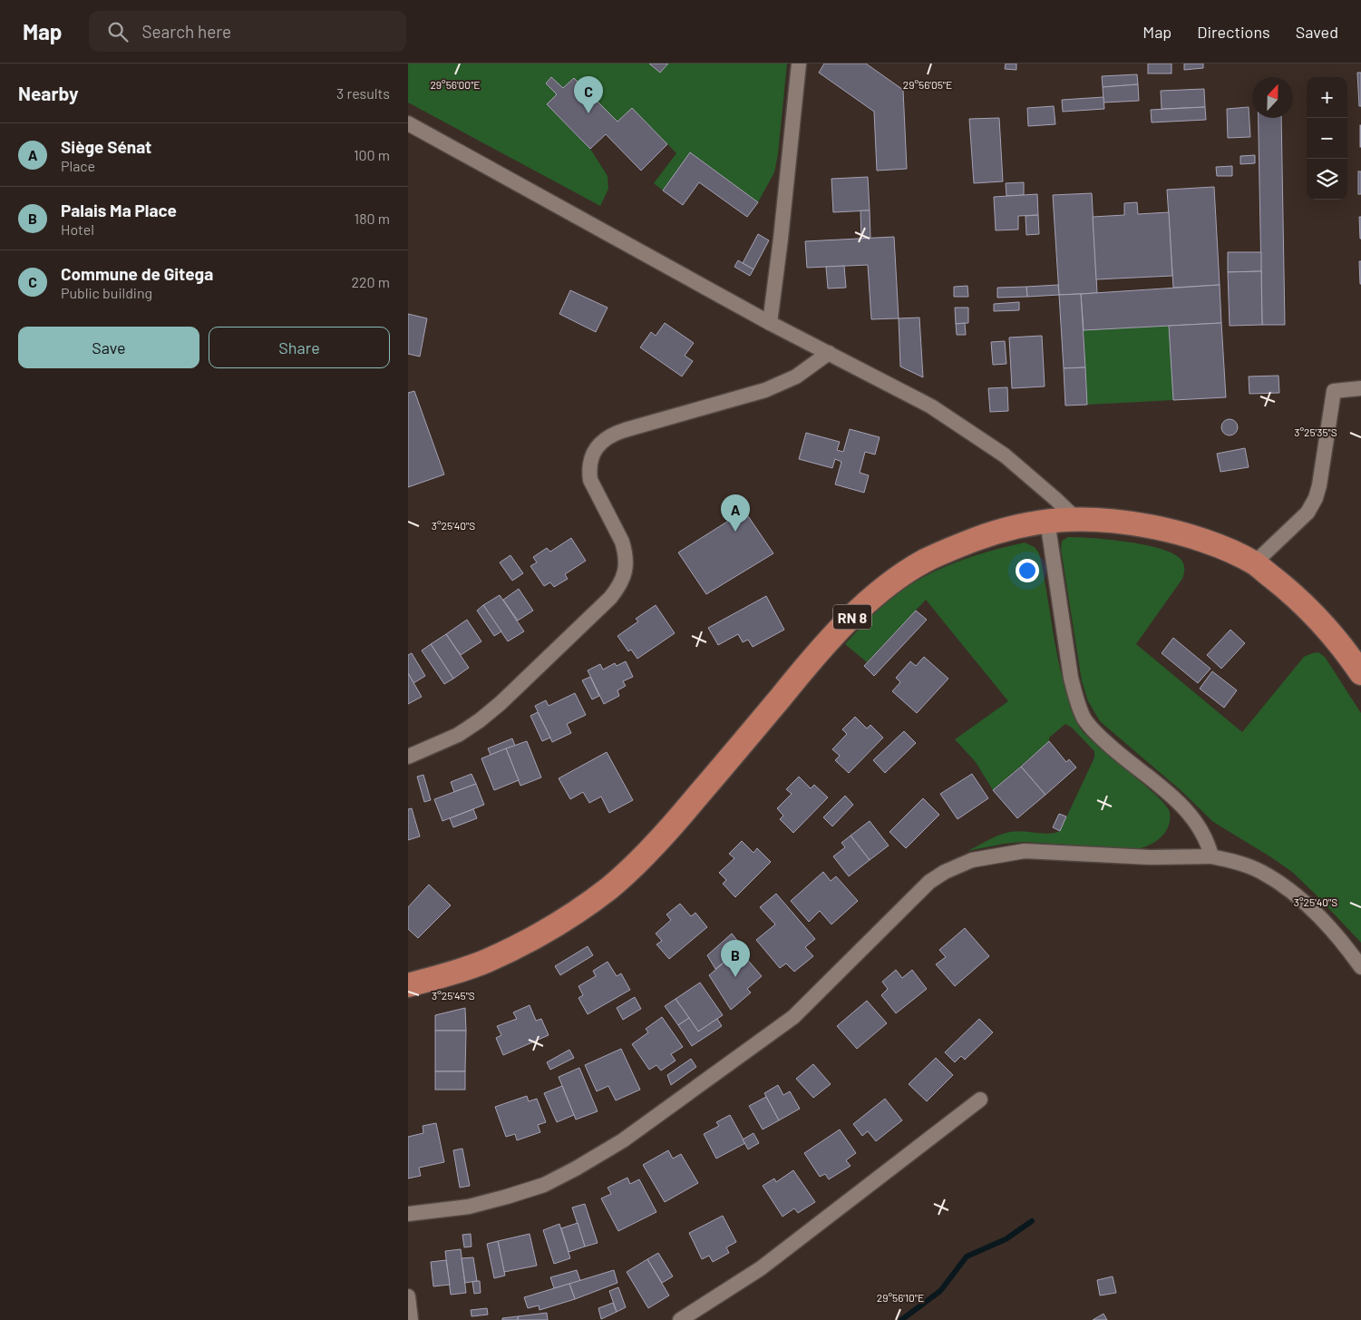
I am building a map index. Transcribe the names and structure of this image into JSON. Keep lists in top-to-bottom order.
{
  "streets": {
    "main road": ["RN 8"]
  },
  "north": "top",
  "page": {
    "header": "Map",
    "search": "Search here",
    "nav": ["Map", "Directions", "Saved"],
    "heading": ["Nearby", "3 results"],
    "pins": ["C", "A", "B"],
    "map_buttons": ["+", "−"],
    "list": [
      {
        "mark": "A",
        "name": "Siège Sénat",
        "note": "Place",
        "value": "100 m"
      },
      {
        "mark": "B",
        "name": "Palais Ma Place",
        "note": "Hotel",
        "value": "180 m"
      },
      {
        "mark": "C",
        "name": "Commune de Gitega",
        "note": "Public building",
        "value": "220 m"
      }
    ],
    "buttons": ["Save", "Share"]
  },
  "coordinates": [
    "29°56'00\"E",
    "29°56'05\"E",
    "3°25'35\"S",
    "3°25'40\"S",
    "3°25'45\"S",
    "29°56'10\"E"
  ]
}
